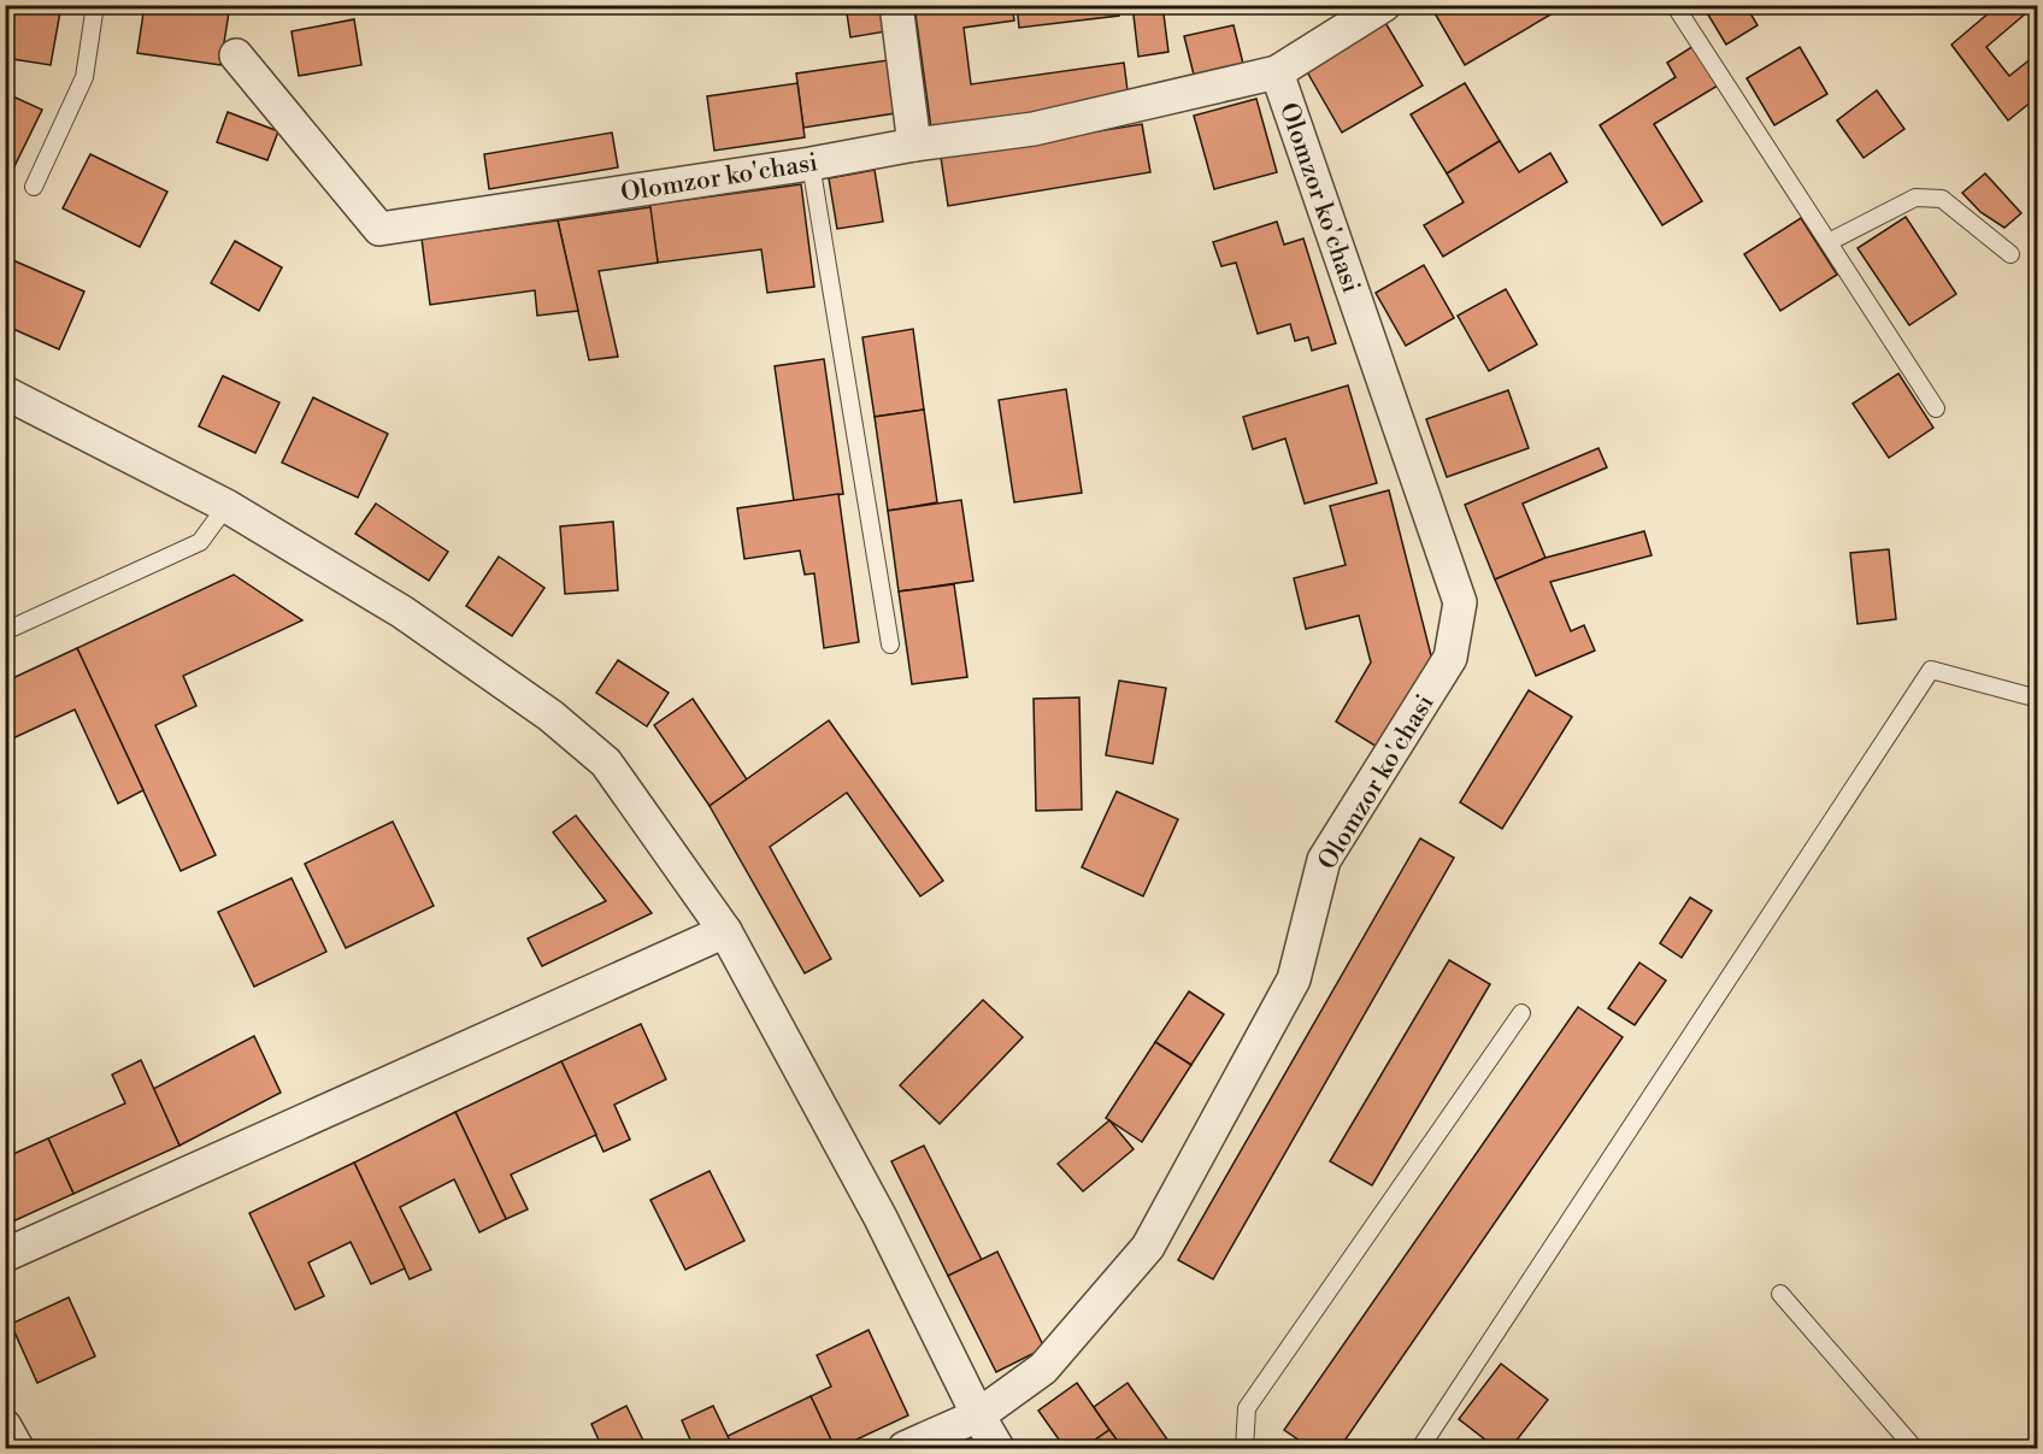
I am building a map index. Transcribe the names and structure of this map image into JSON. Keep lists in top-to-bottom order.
{
  "streets": {
    "street": ["Olomzor ko'chasi"]
  }
}
